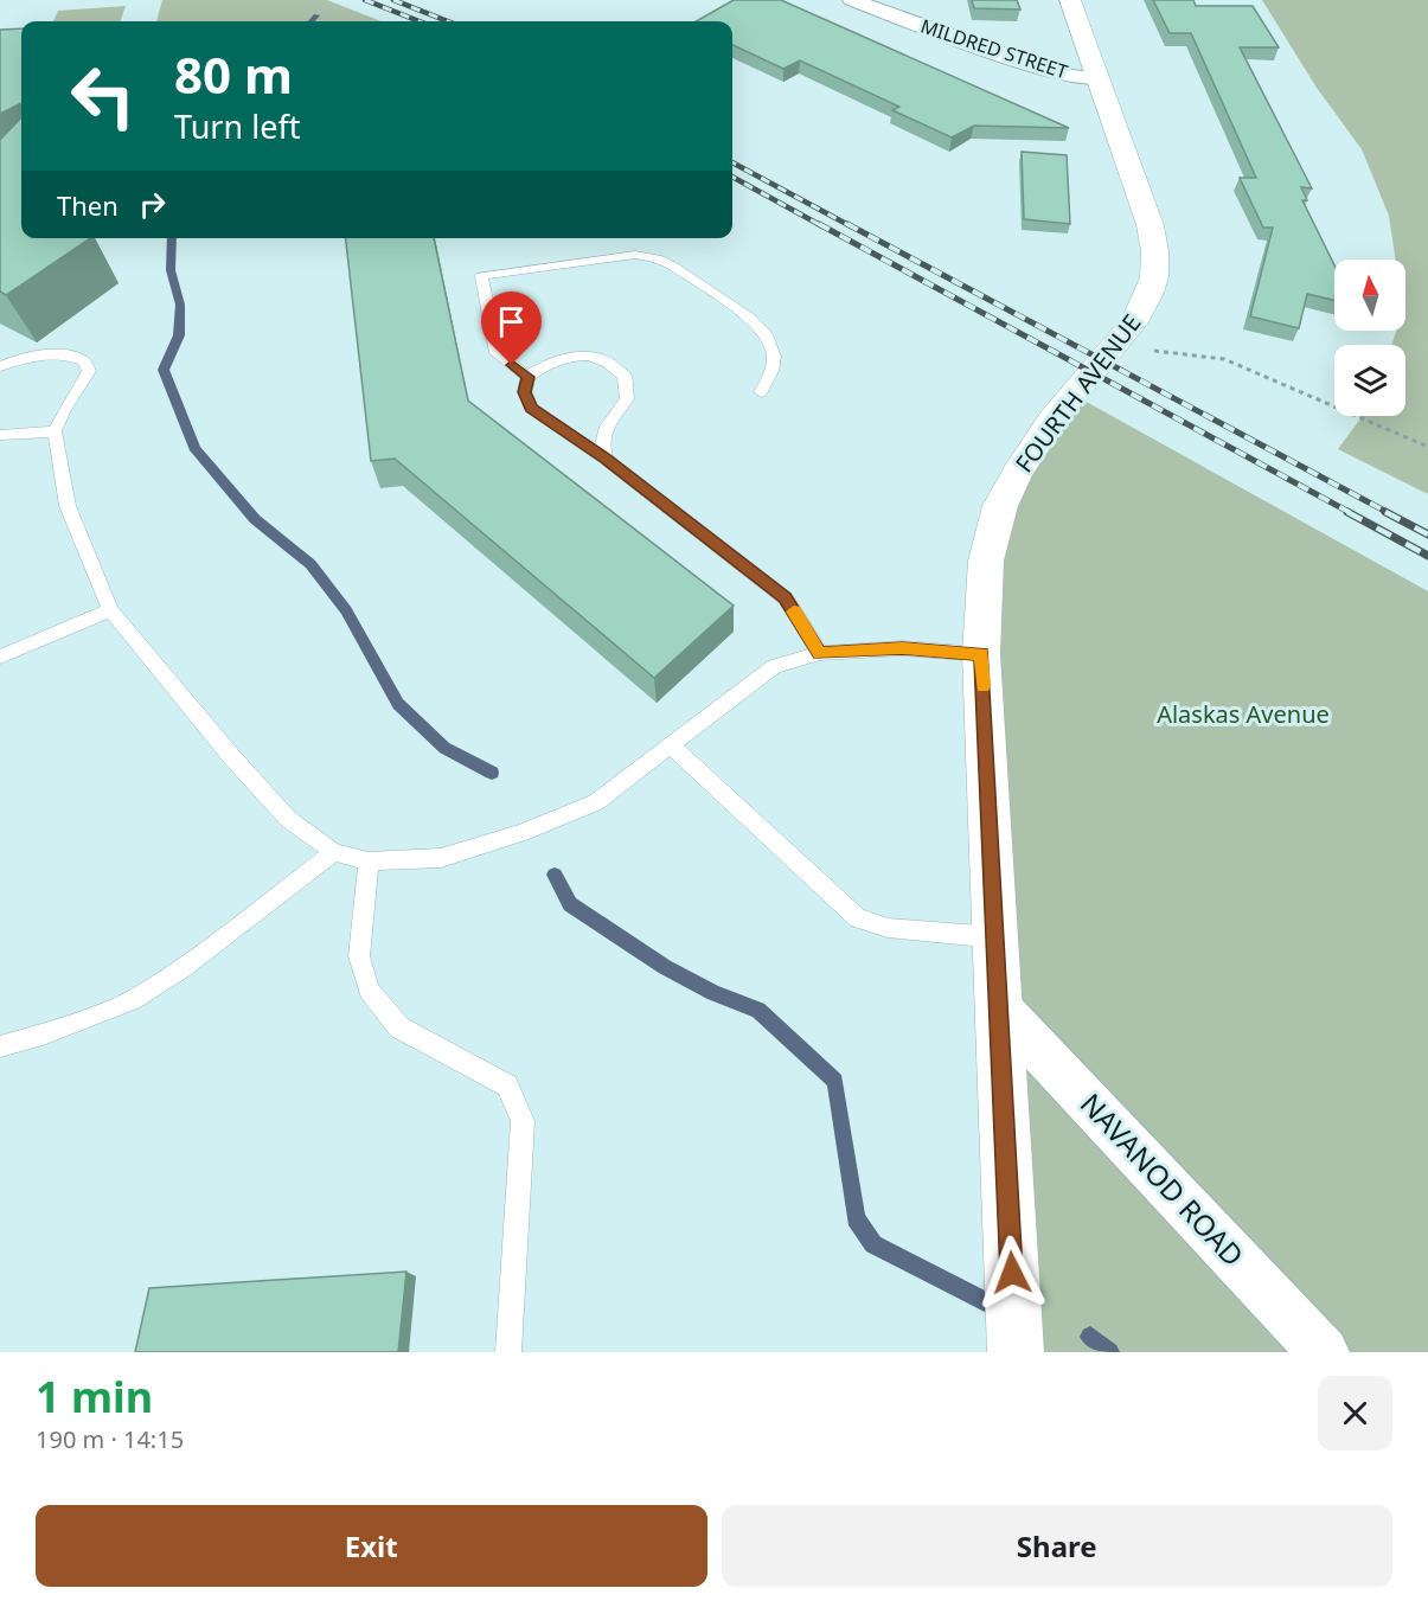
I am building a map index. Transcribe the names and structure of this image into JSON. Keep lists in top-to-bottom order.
{
  "streets": {
    "street": ["MILDRED STREET", "FOURTH AVENUE", "NAVANOD ROAD"]
  },
  "crossings": [
    ["MILDRED STREET", "FOURTH AVENUE"],
    ["FOURTH AVENUE", "NAVANOD ROAD"]
  ],
  "parks": ["Alaskas Avenue"],
  "north": "top",
  "page": {
    "turn": ["80 m", "Turn left"],
    "then": "Then",
    "heading": ["1 min", "190 m · 14:15"],
    "buttons": ["Exit", "Share"]
  }
}
